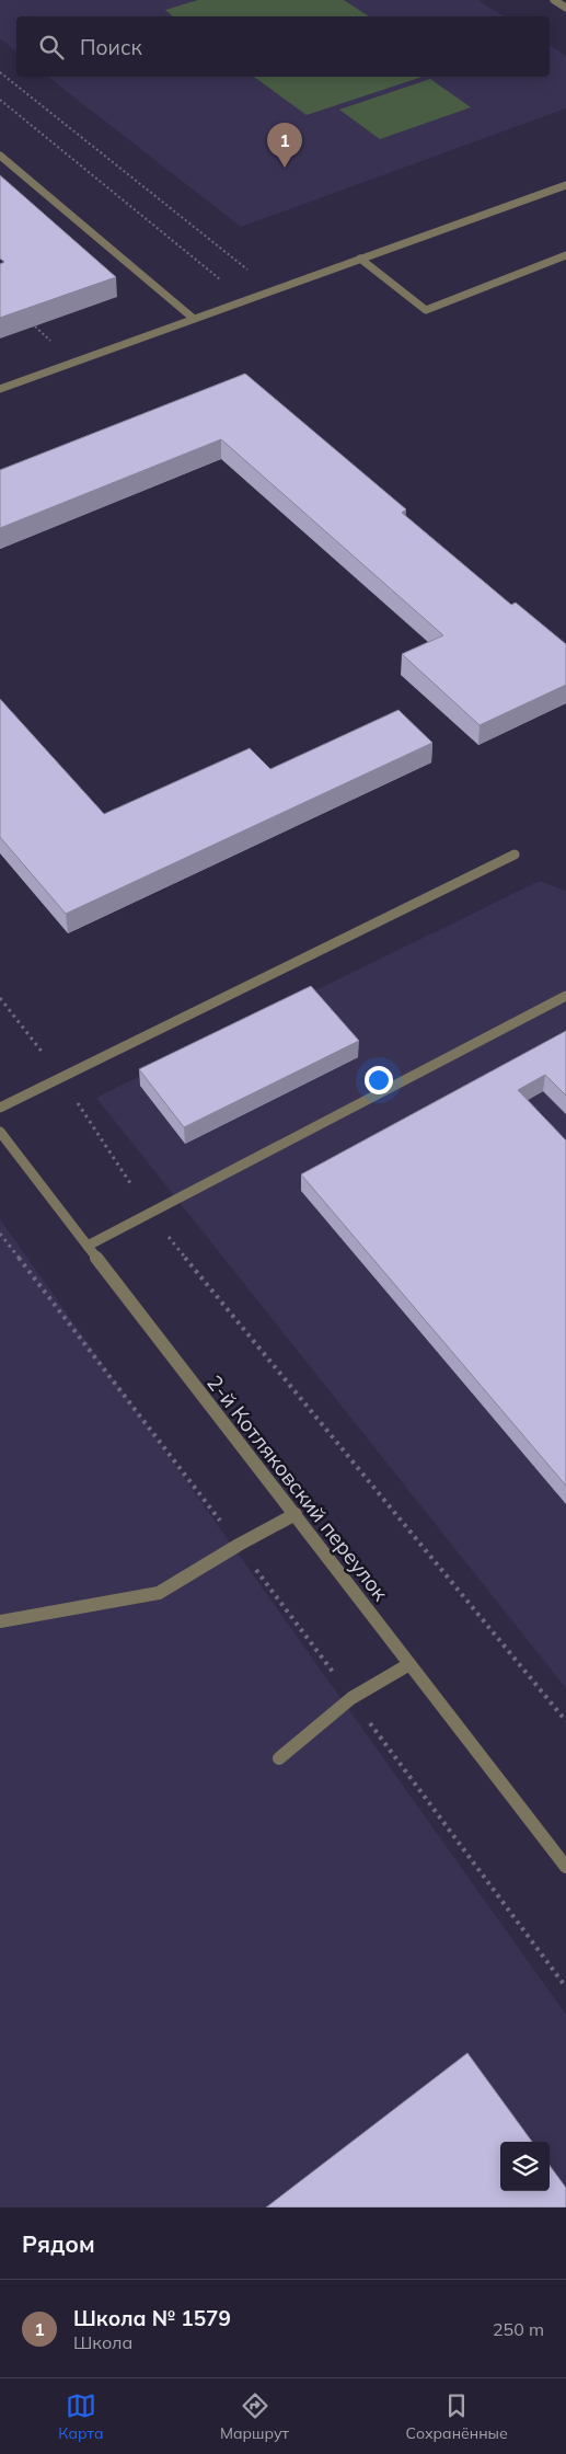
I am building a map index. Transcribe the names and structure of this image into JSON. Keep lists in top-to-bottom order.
{
  "streets": {
    "street": ["2-й Котляковский переулок"]
  },
  "page": {
    "search": "Поиск",
    "pins": "1",
    "heading": "Рядом",
    "list": [
      {
        "mark": "1",
        "name": "Школа № 1579",
        "note": "Школа",
        "value": "250 m"
      }
    ],
    "nav": ["Карта", "Маршрут", "Сохранённые"]
  }
}
